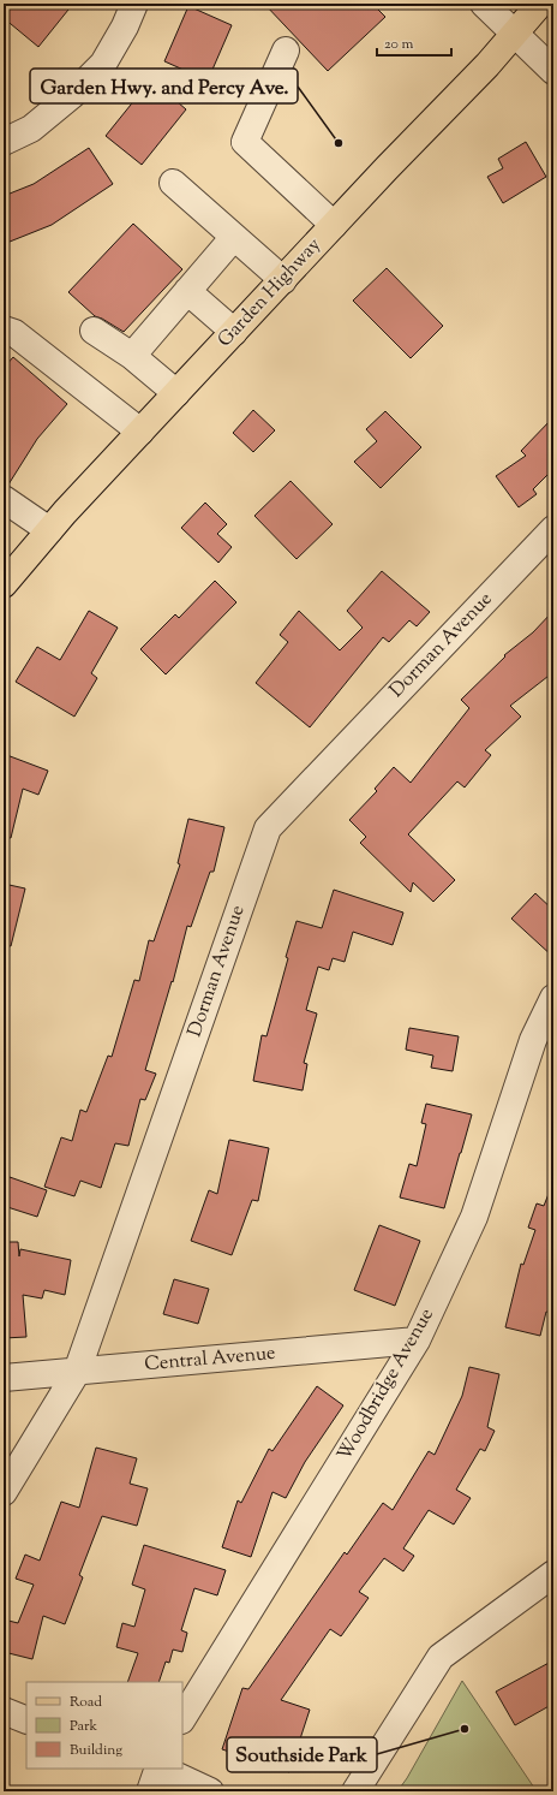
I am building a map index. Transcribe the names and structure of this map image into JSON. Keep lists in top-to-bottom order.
{
  "streets": {
    "main road": ["Garden Highway"],
    "street": ["Dorman Avenue", "Central Avenue", "Woodbridge Avenue"]
  },
  "crossings": [
    ["Dorman Avenue", "Central Avenue"],
    ["Central Avenue", "Woodbridge Avenue"]
  ],
  "places": ["Garden Hwy. and Percy Ave.", "Southside Park"],
  "legend": ["Road", "Park", "Building"],
  "scale_bar": "20 m"
}
